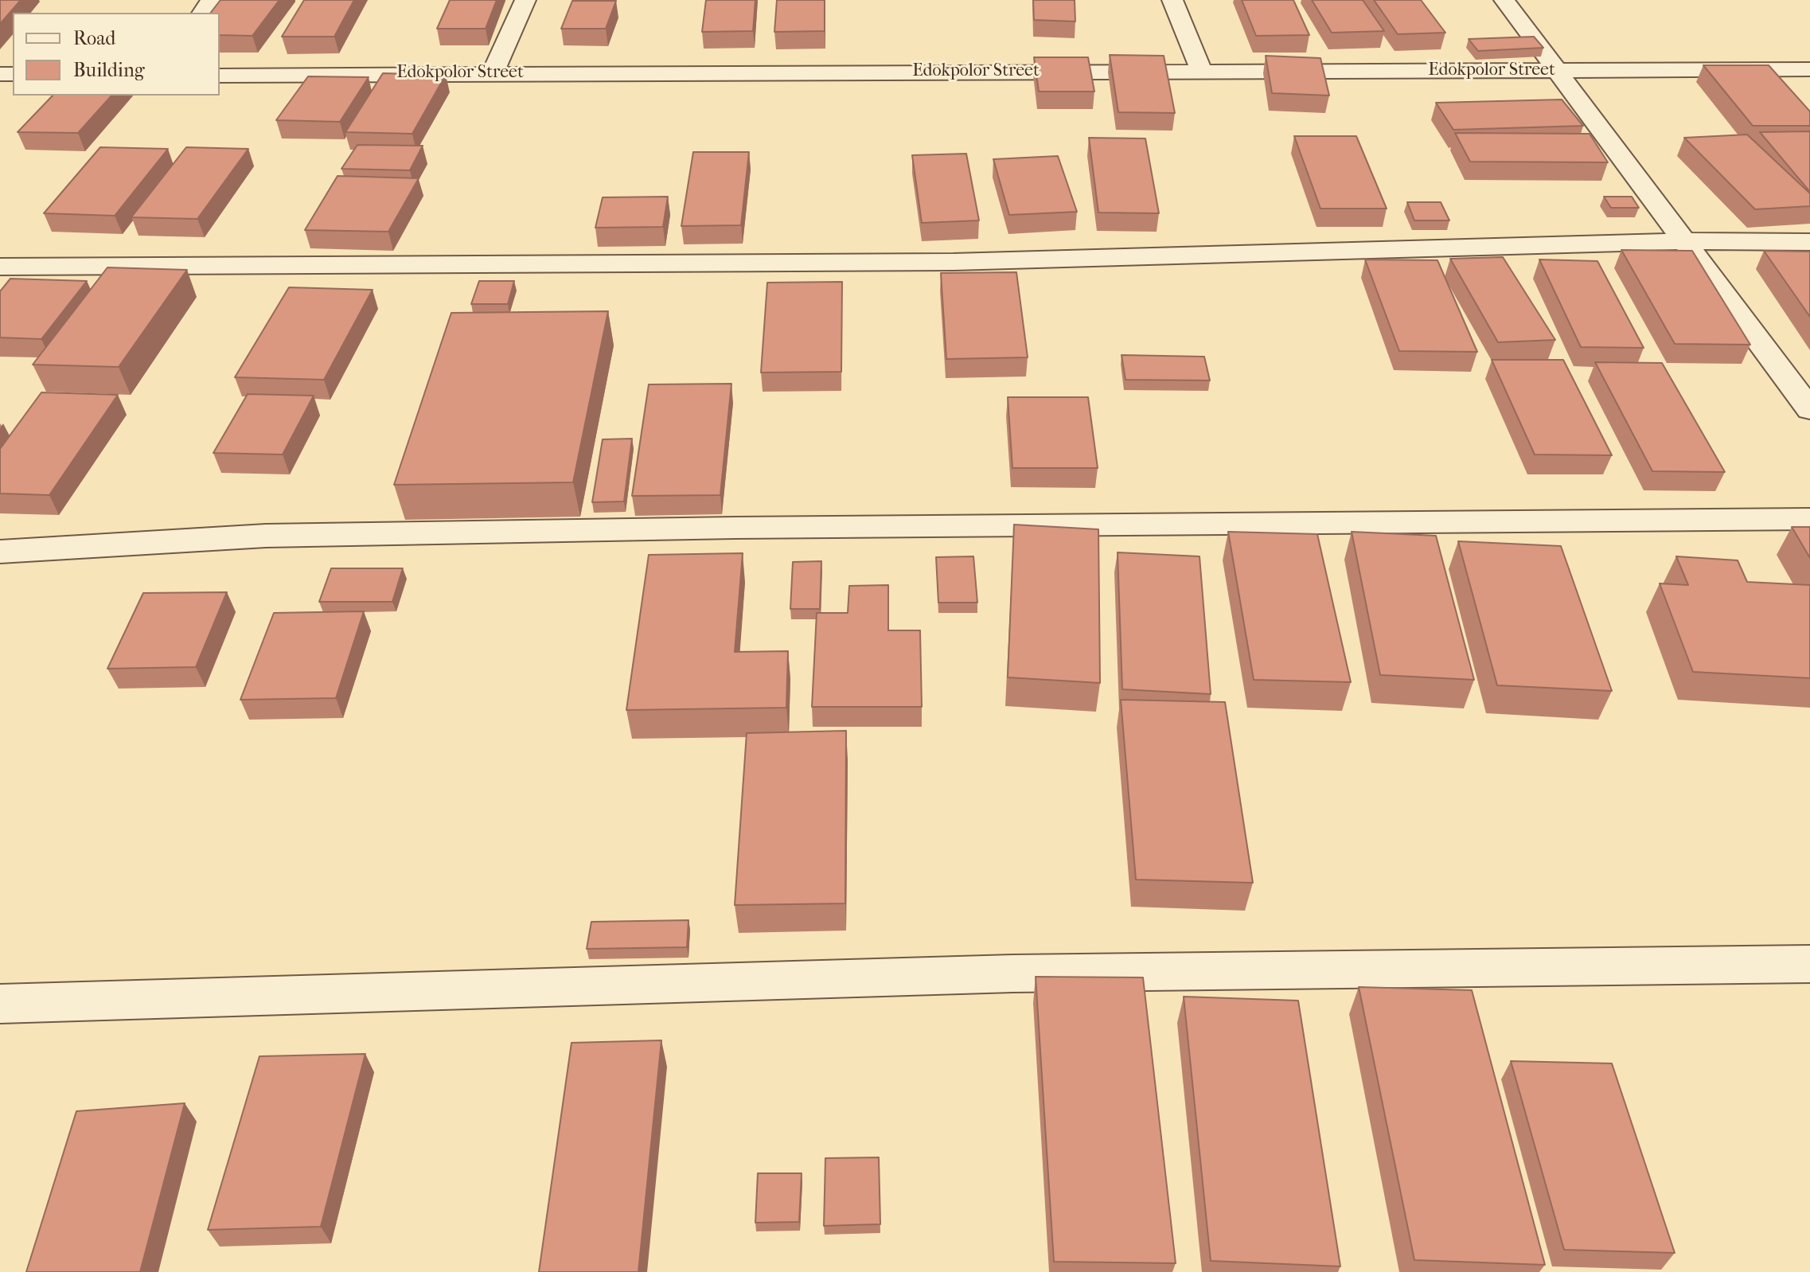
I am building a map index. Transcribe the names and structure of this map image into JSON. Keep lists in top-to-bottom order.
{
  "streets": {
    "street": ["Edokpolor Street"]
  },
  "legend": ["Road", "Building"]
}
